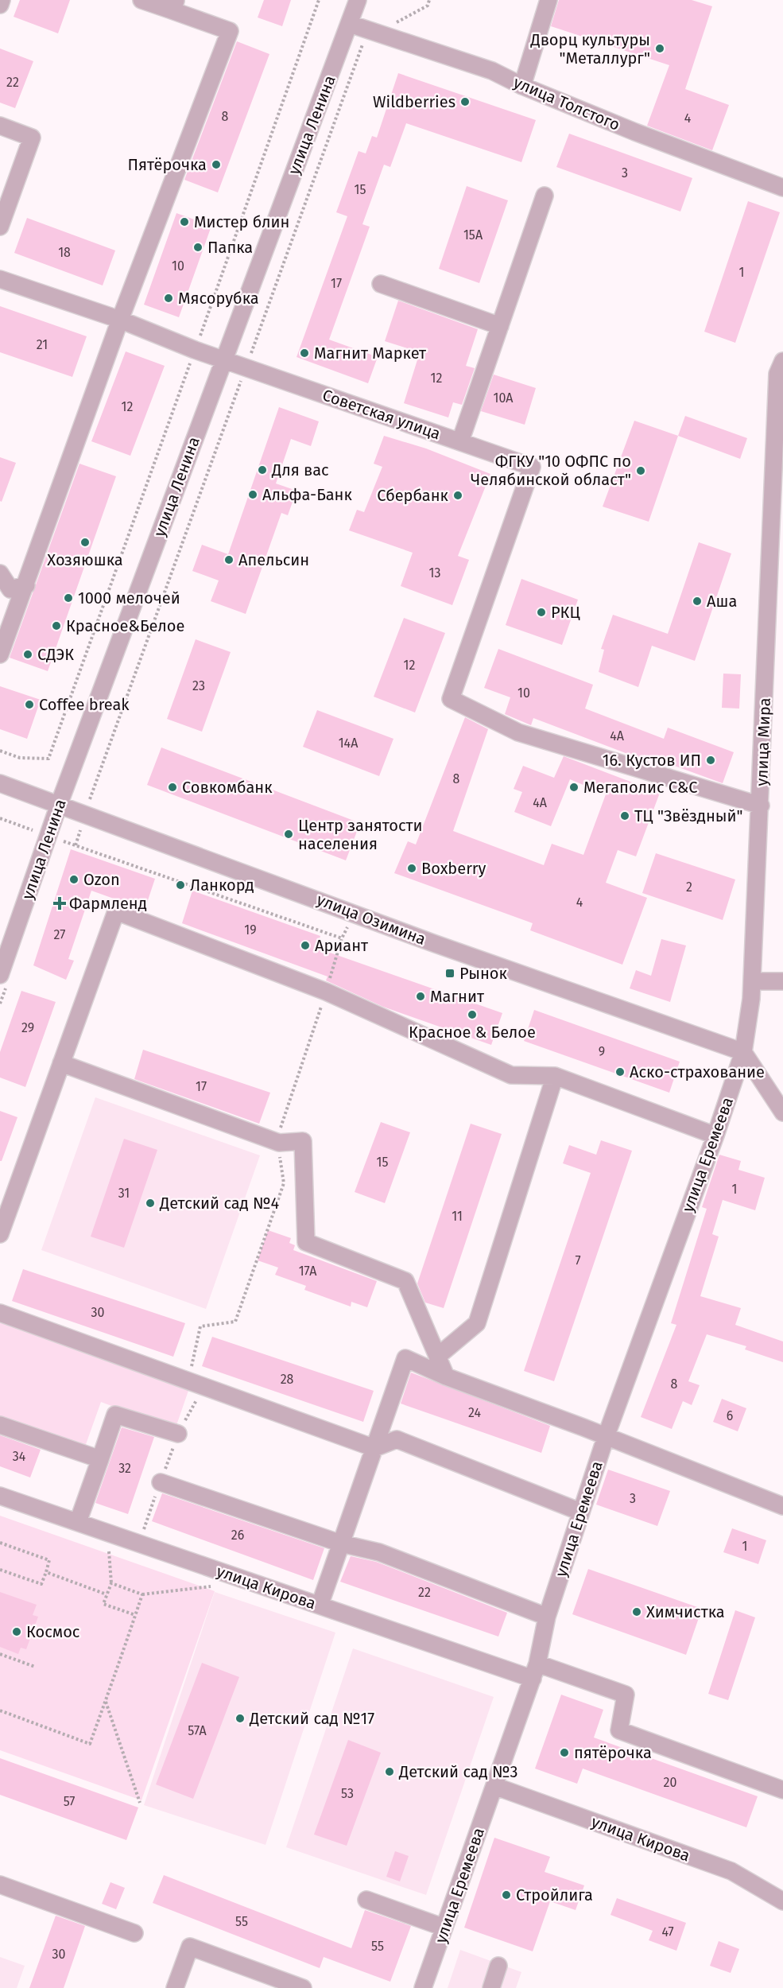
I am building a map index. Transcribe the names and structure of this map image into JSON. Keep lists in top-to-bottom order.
{
  "streets": {
    "street": [
      "улица Толстого",
      "улица Ленина",
      "Советская улица",
      "улица Мира",
      "улица Озимина",
      "улица Еремеева",
      "улица Кирова"
    ]
  },
  "crossings": [
    ["улица Толстого", "улица Ленина"],
    ["улица Ленина", "Советская улица"],
    ["улица Ленина", "улица Озимина"],
    ["Советская улица", "улица Мира"],
    ["улица Мира", "улица Озимина"],
    ["улица Мира", "улица Еремеева"],
    ["улица Озимина", "улица Еремеева"],
    ["улица Еремеева", "улица Кирова"]
  ],
  "places": {
    "other": [
      "Дворц культуры \"Металлург\"",
      "Wildberries",
      "Пятёрочка",
      "Мистер блин",
      "Папка",
      "Мясорубка",
      "Магнит Маркет",
      "Для вас",
      "ФГКУ \"10 ОФПС по Челябинской област\"",
      "Альфа-Банк",
      "Сбербанк",
      "Хозяюшка",
      "Апельсин",
      "1000 мелочей",
      "Аша",
      "РКЦ",
      "Красное&Белое",
      "СДЭК",
      "Coffee break",
      "16. Кустов ИП",
      "Совкомбанк",
      "Мегаполис C&C",
      "ТЦ \"Звёздный\"",
      "Центр занятости населения",
      "Boxberry",
      "Ozon",
      "Ланкорд",
      "Ариант",
      "Магнит",
      "Красное & Белое",
      "Аско-страхование",
      "Детский сад №4",
      "Химчистка",
      "Космос",
      "Детский сад №17",
      "пятёрочка",
      "Детский сад №3",
      "Стройлига"
    ],
    "health": ["Фармленд"],
    "transit": ["Рынок"]
  },
  "house_numbers": [
    "22",
    "8",
    "4",
    "3",
    "15",
    "15А",
    "18",
    "10",
    "1",
    "17",
    "21",
    "12",
    "10А",
    "12",
    "13",
    "12",
    "23",
    "10",
    "4А",
    "14А",
    "8",
    "4А",
    "2",
    "4",
    "19",
    "27",
    "29",
    "9",
    "17",
    "15",
    "1",
    "31",
    "11",
    "7",
    "17А",
    "30",
    "28",
    "8",
    "24",
    "6",
    "34",
    "32",
    "3",
    "26",
    "1",
    "22",
    "57А",
    "20",
    "53",
    "57",
    "55",
    "47",
    "55",
    "30"
  ]
}
